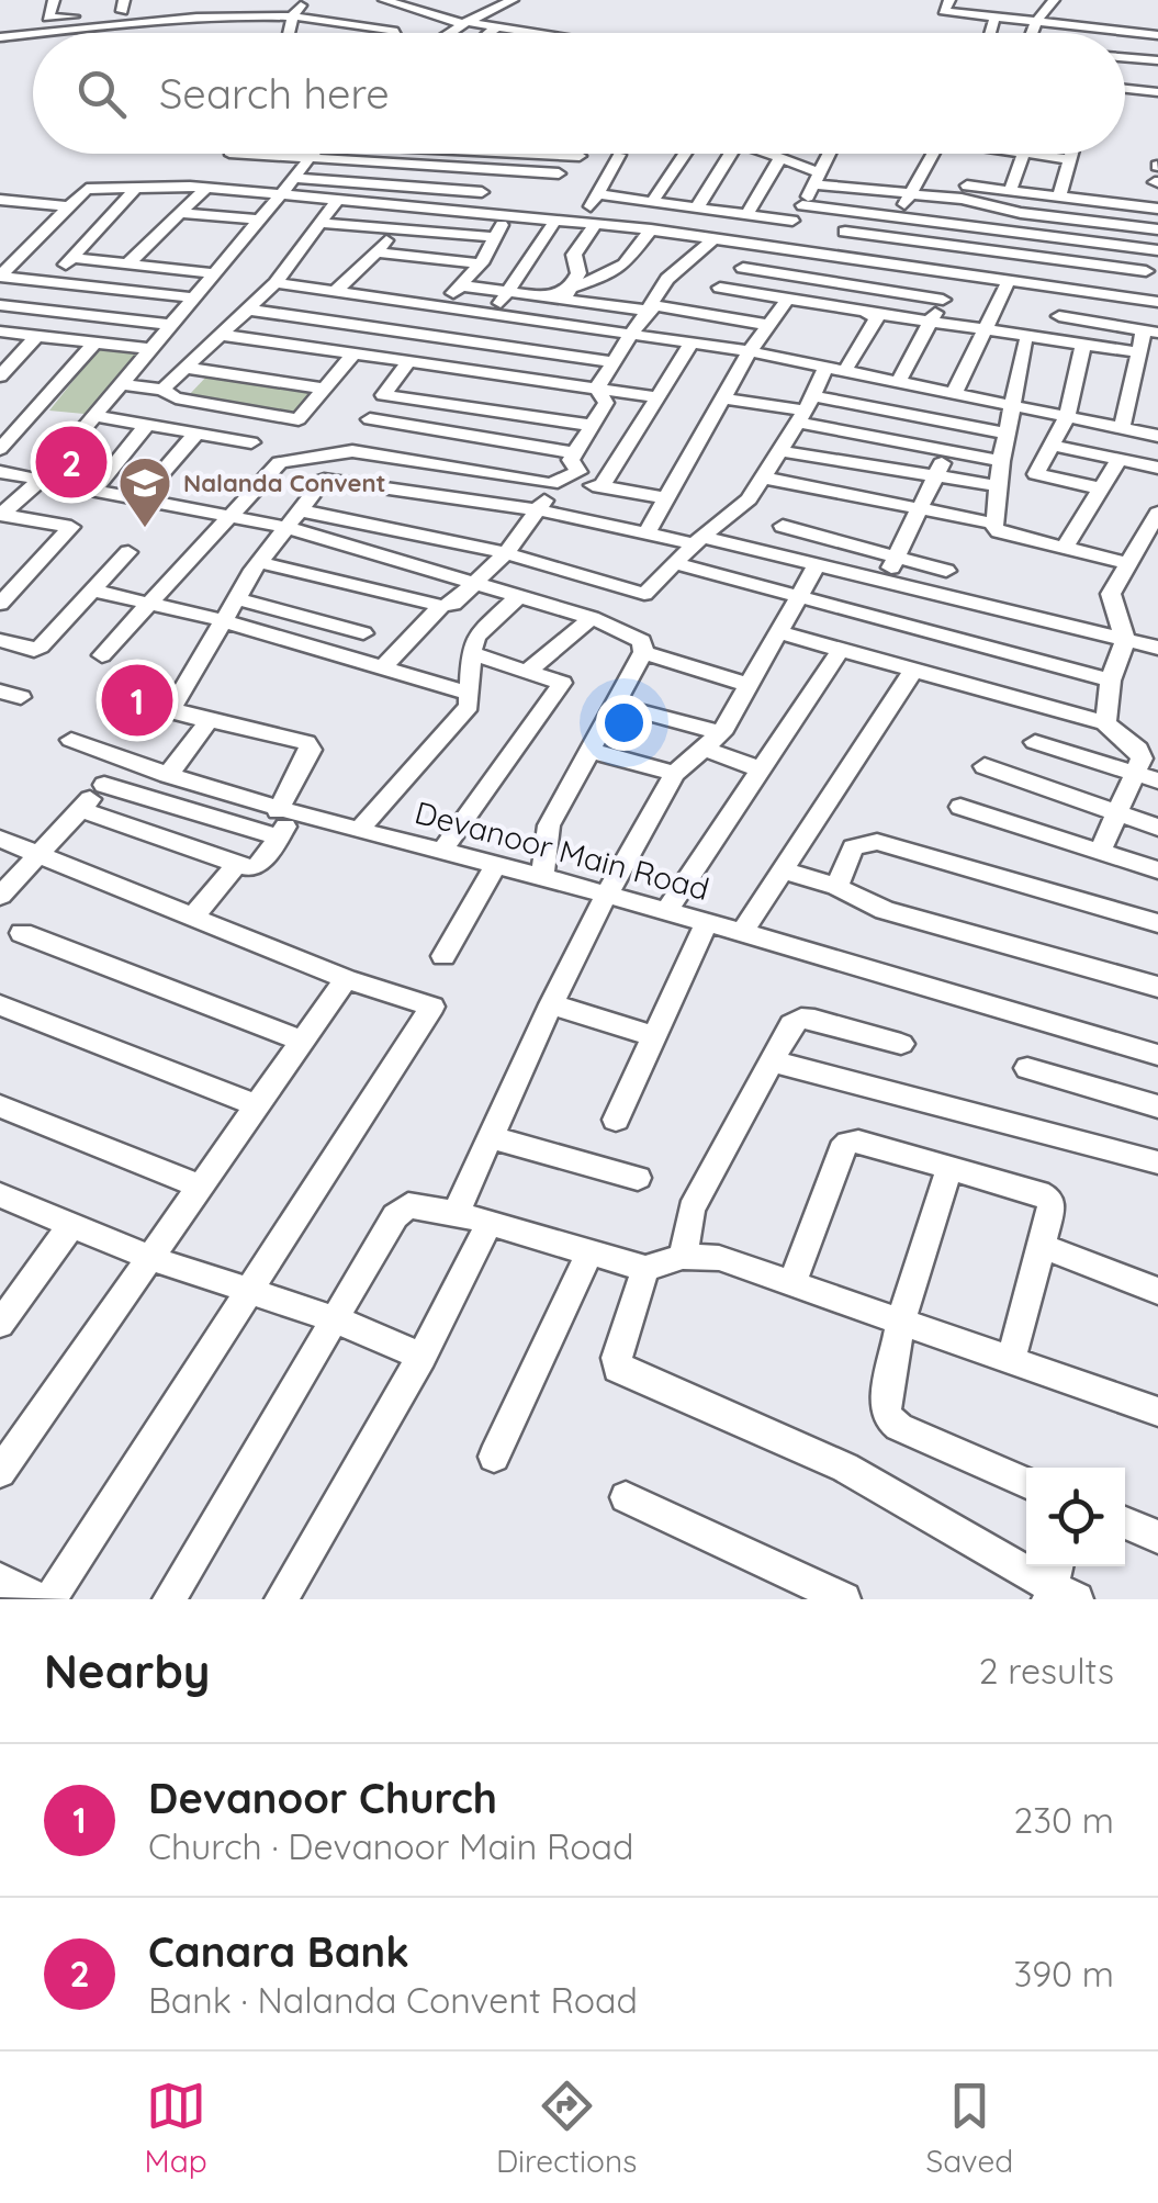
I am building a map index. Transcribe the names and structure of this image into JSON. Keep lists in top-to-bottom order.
{
  "streets": {
    "street": ["Devanoor Main Road"]
  },
  "places": {
    "school or university": ["Nalanda Convent"]
  },
  "page": {
    "search": "Search here",
    "pins": ["2", "1"],
    "heading": ["Nearby", "2 results"],
    "list": [
      {
        "mark": "1",
        "name": "Devanoor Church",
        "note": "Church · Devanoor Main Road",
        "value": "230 m"
      },
      {
        "mark": "2",
        "name": "Canara Bank",
        "note": "Bank · Nalanda Convent Road",
        "value": "390 m"
      }
    ],
    "nav": ["Map", "Directions", "Saved"]
  }
}
